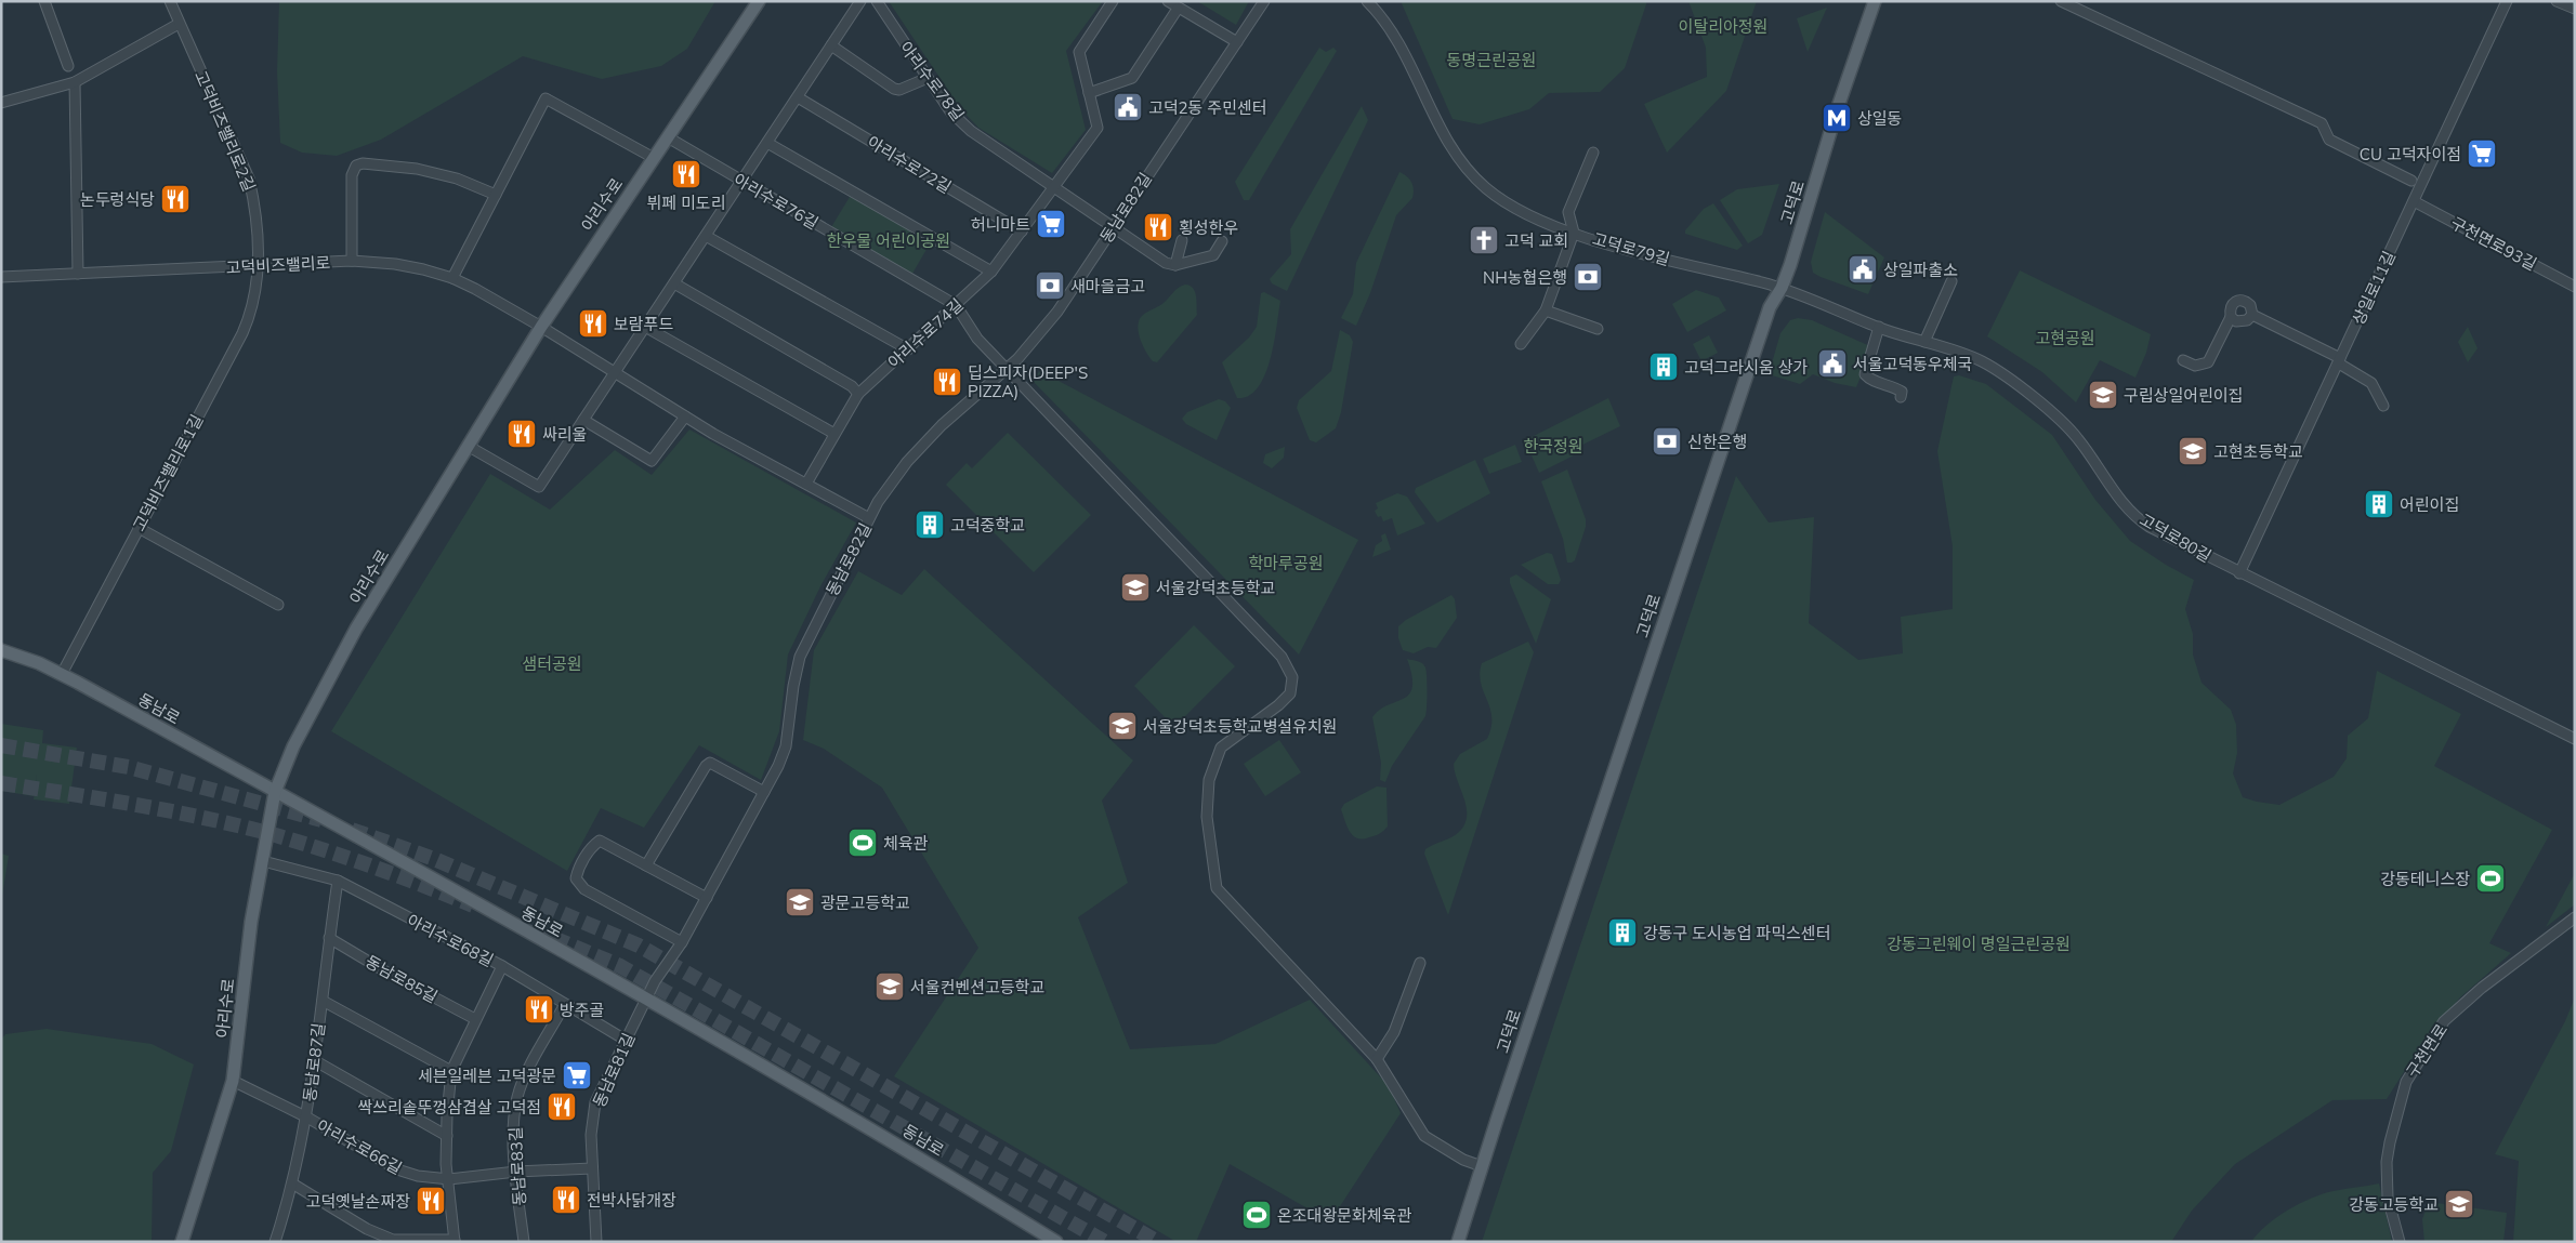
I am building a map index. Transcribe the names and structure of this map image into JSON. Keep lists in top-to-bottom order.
{
  "streets": {
    "main road": ["고덕로", "아리수로", "동남로"],
    "street": [
      "아리수로78길",
      "고덕비즈밸리로2길",
      "아리수로72길",
      "아리수로76길",
      "동남로82길",
      "구천면로93길",
      "고덕로79길",
      "고덕비즈밸리로",
      "상일로11길",
      "아리수로74길",
      "고덕비즈밸리로1길",
      "고덕로80길",
      "아리수로68길",
      "동남로85길",
      "구천면로",
      "동남로87길",
      "동남로81길",
      "아리수로66길",
      "동남로83길"
    ]
  },
  "crossings": [
    ["아리수로78길", "동남로82길"],
    ["아리수로78길", "아리수로74길"],
    ["고덕비즈밸리로2길", "고덕비즈밸리로"],
    ["고덕비즈밸리로2길", "고덕비즈밸리로1길"],
    ["아리수로72길", "아리수로74길"],
    ["아리수로76길", "아리수로"],
    ["아리수로76길", "동남로82길"],
    ["아리수로76길", "아리수로74길"],
    ["고덕로", "고덕로79길"],
    ["고덕로", "고덕로80길"],
    ["아리수로", "고덕비즈밸리로"],
    ["아리수로", "동남로"],
    ["아리수로", "아리수로68길"],
    ["아리수로", "아리수로66길"],
    ["동남로82길", "동남로"],
    ["동남로82길", "동남로81길"],
    ["구천면로93길", "상일로11길"],
    ["고덕로79길", "고덕로80길"],
    ["고덕비즈밸리로", "고덕비즈밸리로1길"],
    ["상일로11길", "고덕로80길"],
    ["고덕비즈밸리로1길", "동남로"],
    ["동남로", "동남로81길"],
    ["아리수로68길", "동남로87길"],
    ["아리수로68길", "동남로81길"],
    ["아리수로68길", "동남로83길"],
    ["동남로85길", "동남로87길"],
    ["동남로87길", "아리수로66길"],
    ["동남로81길", "아리수로66길"],
    ["아리수로66길", "동남로83길"]
  ],
  "parks": [
    "이탈리아정원",
    "동명근린공원",
    "한우물 어린이공원",
    "고현공원",
    "한국정원",
    "학마루공원",
    "샘터공원",
    "강동그린웨이 명일근린공원"
  ],
  "places": {
    "public building": ["고덕2동 주민센터", "상일파출소", "서울고덕동우체국"],
    "metro station": ["상일동"],
    "supermarket": ["CU 고덕자이점", "허니마트", "세븐일레븐 고덕광문"],
    "restaurant": [
      "뷔페 미도리",
      "논두렁식당",
      "횡성한우",
      "보람푸드",
      "딥스피자(DEEP'S PIZZA)",
      "싸리울",
      "방주골",
      "싹쓰리솥뚜껑삼겹살 고덕점",
      "전박사닭개장",
      "고덕옛날손짜장"
    ],
    "church": ["고덕 교회"],
    "bank": ["NH농협은행", "새마을금고", "신한은행"],
    "building": [
      "고덕그라시움 상가",
      "어린이집",
      "고덕중학교",
      "강동구 도시농업 파믹스센터"
    ],
    "school or university": [
      "구립상일어린이집",
      "고현초등학교",
      "서울강덕초등학교",
      "서울강덕초등학교병설유치원",
      "광문고등학교",
      "서울컨벤션고등학교",
      "강동고등학교"
    ],
    "sports": ["체육관", "강동테니스장", "온조대왕문화체육관"]
  }
}
